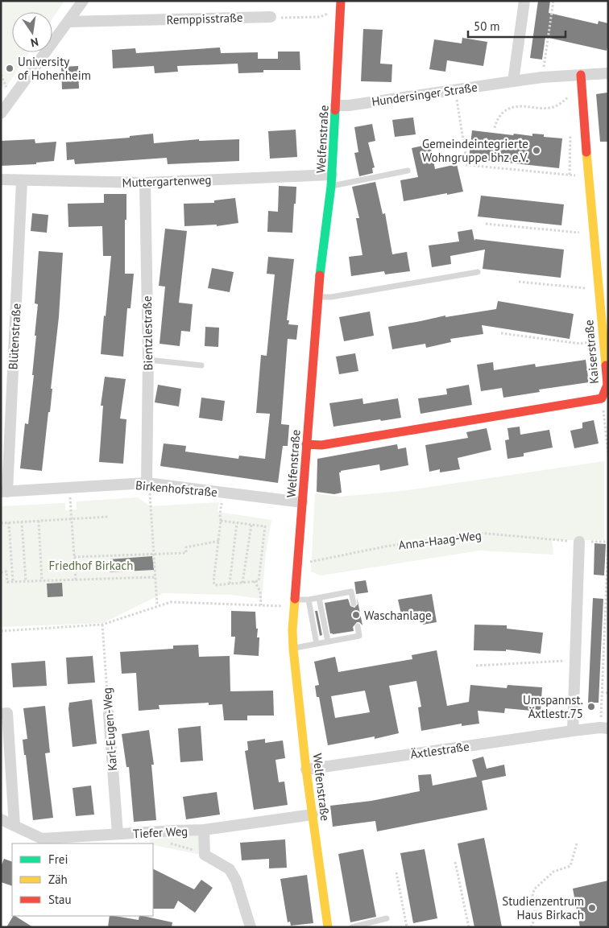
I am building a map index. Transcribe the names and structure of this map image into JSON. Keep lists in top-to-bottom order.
{
  "streets": {
    "street": [
      "Remppisstraße",
      "Hundersinger Straße",
      "Welfenstraße",
      "Muttergartenweg",
      "Bientzlestraße",
      "Blütenstraße",
      "Kaiserstraße",
      "Birkenhofstraße",
      "Karl-Eugen-Weg",
      "Äxtlestraße",
      "Tiefer Weg"
    ],
    "path": ["Anna-Haag-Weg"]
  },
  "crossings": [
    ["Hundersinger Straße", "Welfenstraße"],
    ["Hundersinger Straße", "Kaiserstraße"],
    ["Welfenstraße", "Muttergartenweg"],
    ["Welfenstraße", "Kaiserstraße"],
    ["Welfenstraße", "Birkenhofstraße"],
    ["Welfenstraße", "Anna-Haag-Weg"],
    ["Welfenstraße", "Äxtlestraße"],
    ["Welfenstraße", "Tiefer Weg"],
    ["Muttergartenweg", "Bientzlestraße"],
    ["Muttergartenweg", "Blütenstraße"],
    ["Bientzlestraße", "Birkenhofstraße"],
    ["Blütenstraße", "Birkenhofstraße"],
    ["Karl-Eugen-Weg", "Tiefer Weg"]
  ],
  "parks": ["Friedhof Birkach"],
  "places": [
    "University of Hohenheim",
    "Gemeindeintegrierte Wohngruppe bhz e.V.",
    "Waschanlage",
    "Umspannst. Äxtlestr.75",
    "Studienzentrum Haus Birkach"
  ],
  "legend": ["Frei", "Zäh", "Stau"],
  "scale_bar": "50 m",
  "north": "bottom"
}
